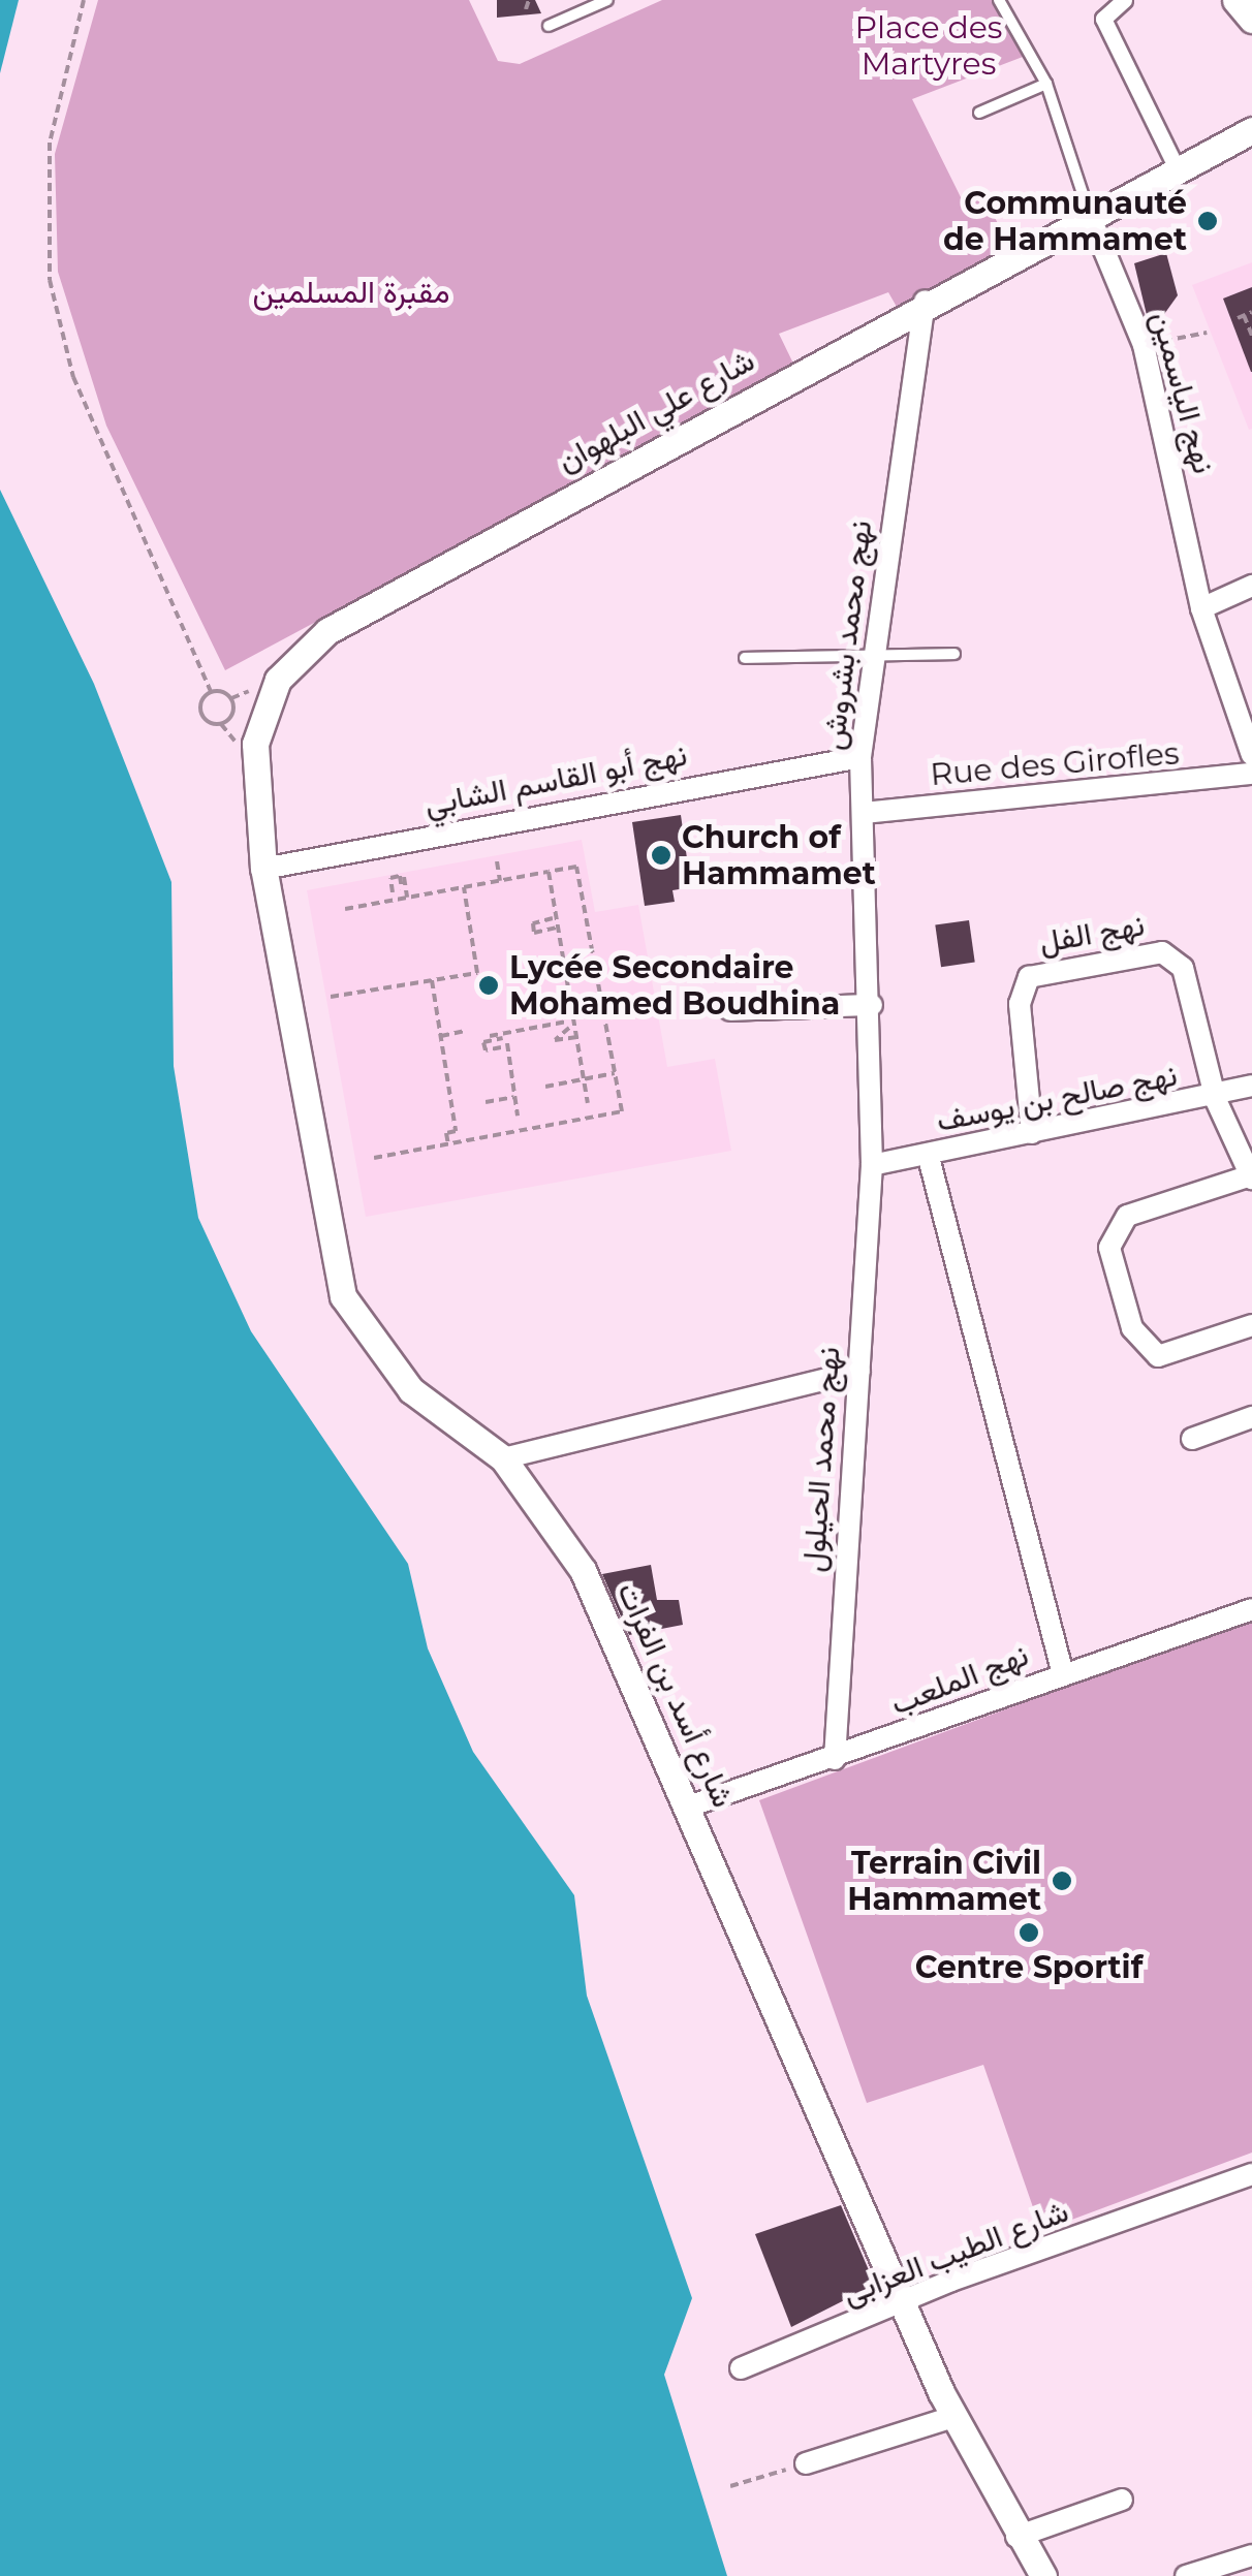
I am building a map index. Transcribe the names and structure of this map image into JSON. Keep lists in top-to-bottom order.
{
  "streets": {
    "street": [
      "نهج الياسمين",
      "شارع علي البلهوان",
      "نهج محمد بشروش",
      "Rue des Girofles",
      "نهج أبو القاسم الشابي",
      "نهج الفل",
      "نهج صالح بن يوسف",
      "نهج محمد الحيلول",
      "نهج الملعب",
      "شارع أسد بن الفرات",
      "شارع الطيب العزابى"
    ]
  },
  "crossings": [
    ["نهج الياسمين", "شارع علي البلهوان"],
    ["شارع علي البلهوان", "نهج محمد بشروش"],
    ["شارع علي البلهوان", "نهج أبو القاسم الشابي"],
    ["شارع علي البلهوان", "شارع أسد بن الفرات"],
    ["نهج محمد بشروش", "Rue des Girofles"],
    ["نهج محمد بشروش", "نهج أبو القاسم الشابي"],
    ["نهج محمد بشروش", "نهج صالح بن يوسف"],
    ["نهج محمد بشروش", "نهج محمد الحيلول"],
    ["نهج أبو القاسم الشابي", "شارع أسد بن الفرات"],
    ["نهج الفل", "نهج صالح بن يوسف"],
    ["نهج صالح بن يوسف", "نهج محمد الحيلول"],
    ["نهج محمد الحيلول", "نهج الملعب"],
    ["نهج الملعب", "شارع أسد بن الفرات"],
    ["شارع أسد بن الفرات", "شارع الطيب العزابى"]
  ],
  "parks": ["Place des Martyres", "مقبرة المسلمين"],
  "places": [
    "Communauté de Hammamet",
    "Church of Hammamet",
    "Lycée Secondaire Mohamed Boudhina",
    "Terrain Civil Hammamet",
    "Centre Sportif"
  ]
}
